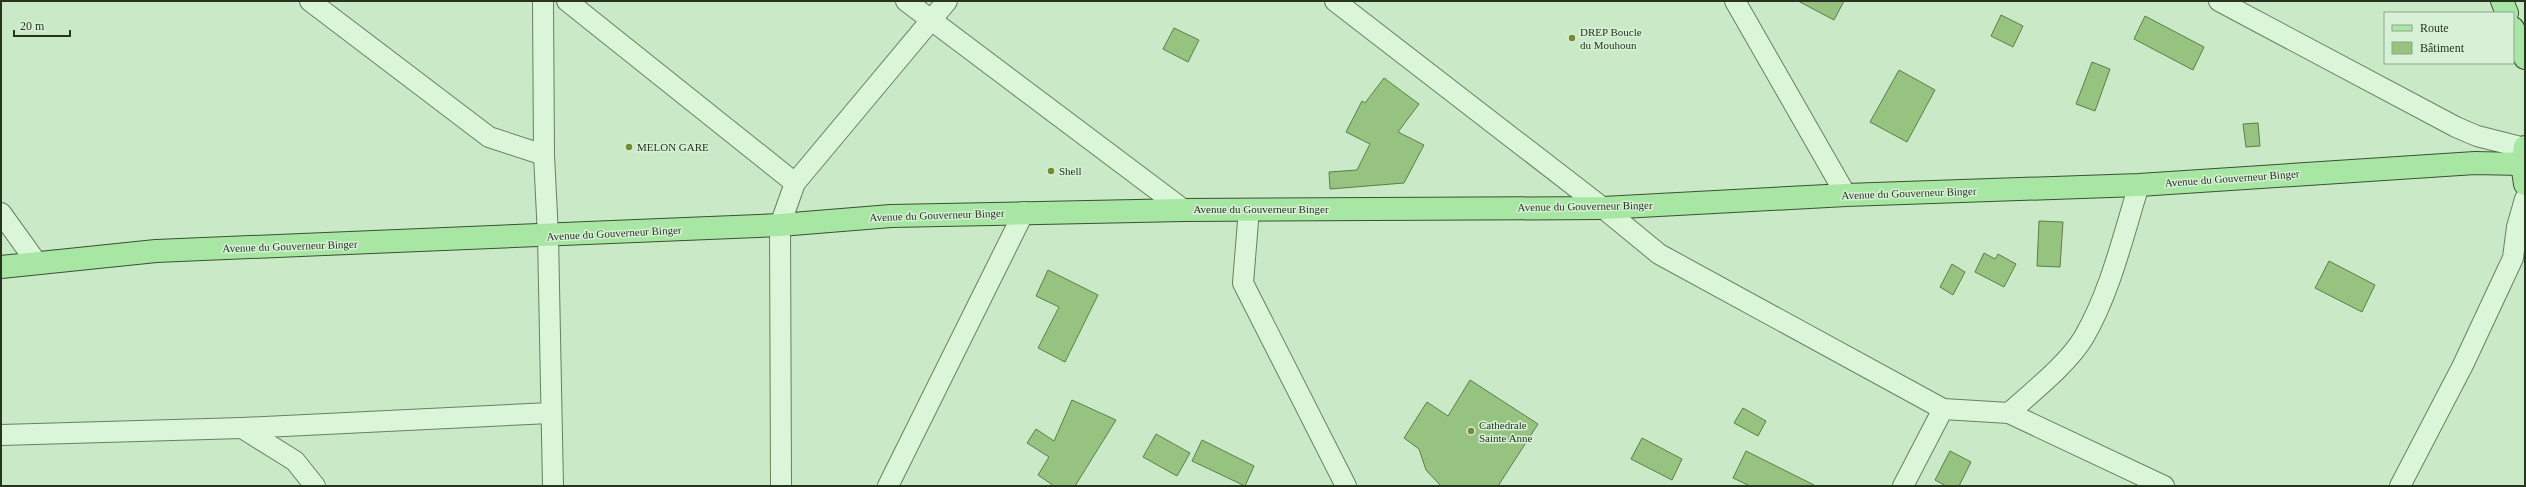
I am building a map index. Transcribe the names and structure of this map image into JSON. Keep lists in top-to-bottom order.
{
  "streets": {
    "main road": ["Avenue du Gouverneur Binger"]
  },
  "places": [
    "DREP Boucle du Mouhoun",
    "MELON GARE",
    "Shell",
    "Cathedrale Sainte Anne"
  ],
  "legend": ["Route", "Bâtiment"],
  "scale_bar": "20 m"
}
